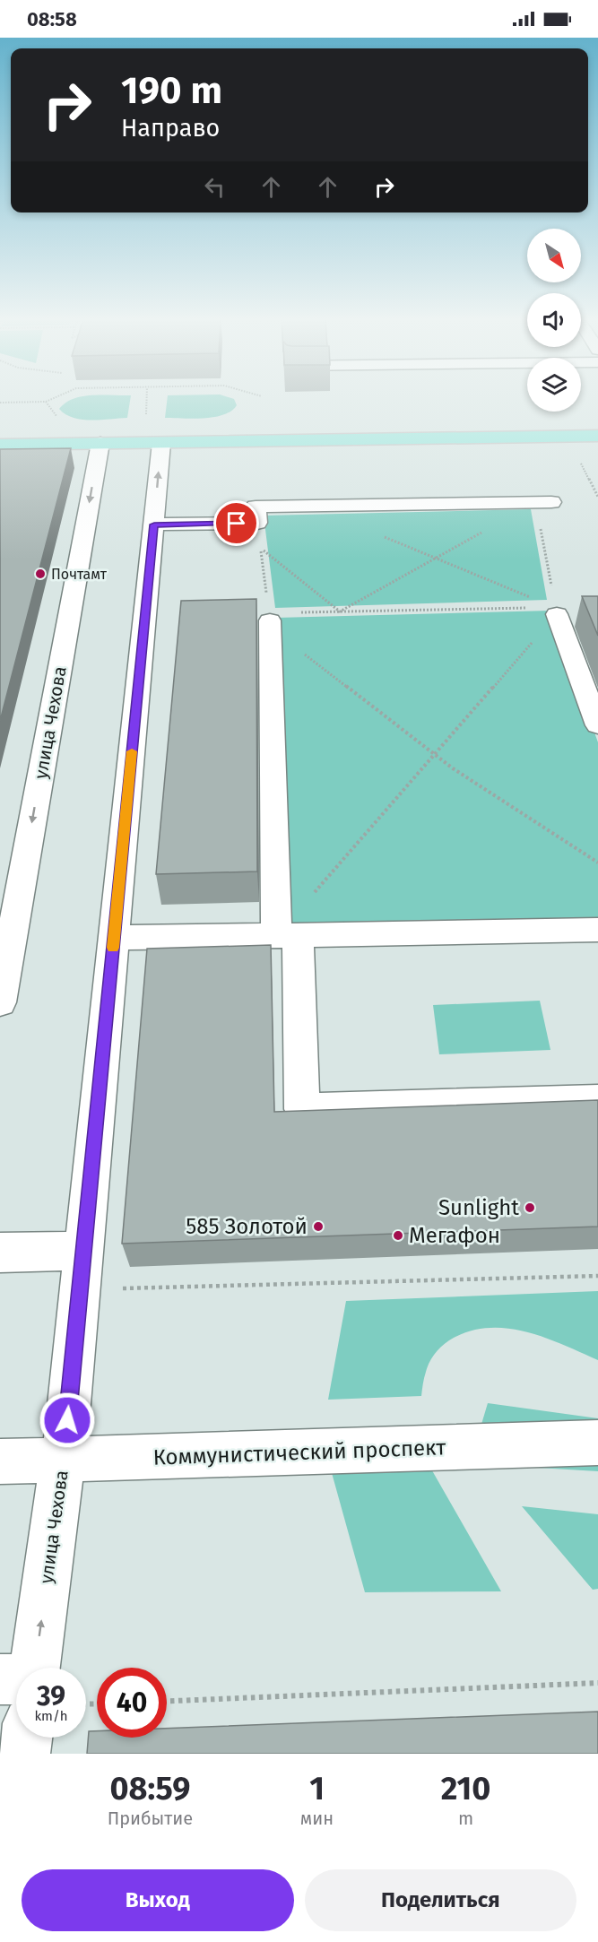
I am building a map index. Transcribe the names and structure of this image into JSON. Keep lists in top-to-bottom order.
{
  "streets": {
    "street": ["улица Чехова", "Коммунистический проспект"]
  },
  "crossings": [
    ["улица Чехова", "Коммунистический проспект"]
  ],
  "places": [
    "Почтамт",
    "Sunlight",
    "585 Золотой",
    "Мегафон"
  ],
  "north": "bottom right",
  "page": {
    "status": "08:58",
    "turn": ["190 m", "Направо"],
    "speed": "39 km/h",
    "limit": "40",
    "eta": [
      "08:59",
      "Прибытие",
      "1",
      "мин",
      "210",
      "m"
    ],
    "buttons": ["Выход", "Поделиться"]
  }
}
